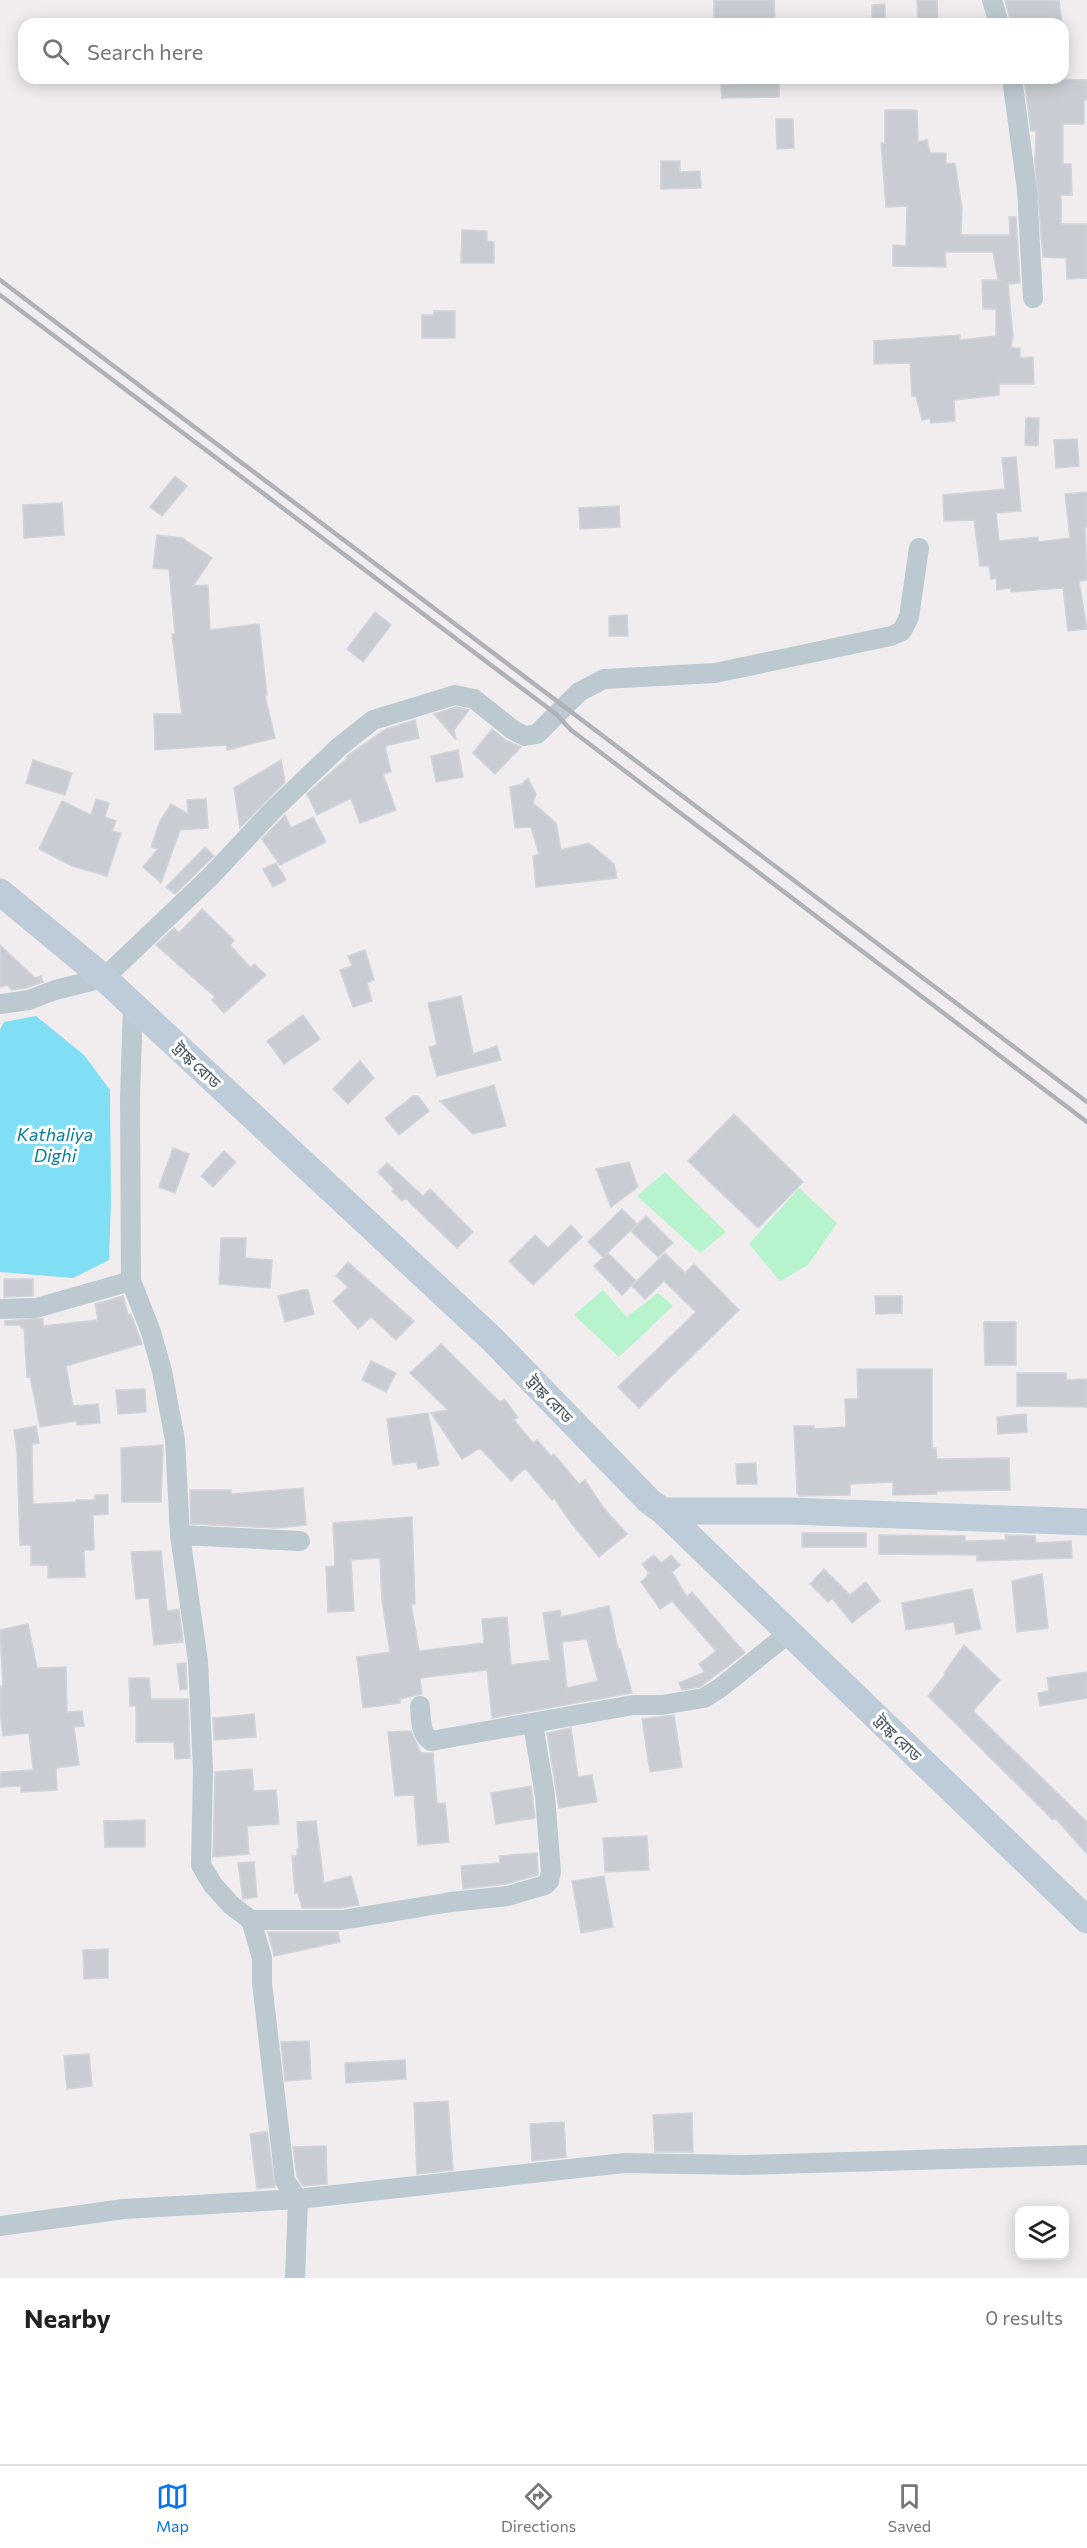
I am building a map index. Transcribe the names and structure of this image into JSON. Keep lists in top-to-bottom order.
{
  "streets": {
    "main road": ["ট্রাঙ্ক রোড"]
  },
  "water": ["Kathaliya Dighi"],
  "page": {
    "search": "Search here",
    "heading": ["Nearby", "0 results"],
    "nav": ["Map", "Directions", "Saved"]
  }
}
